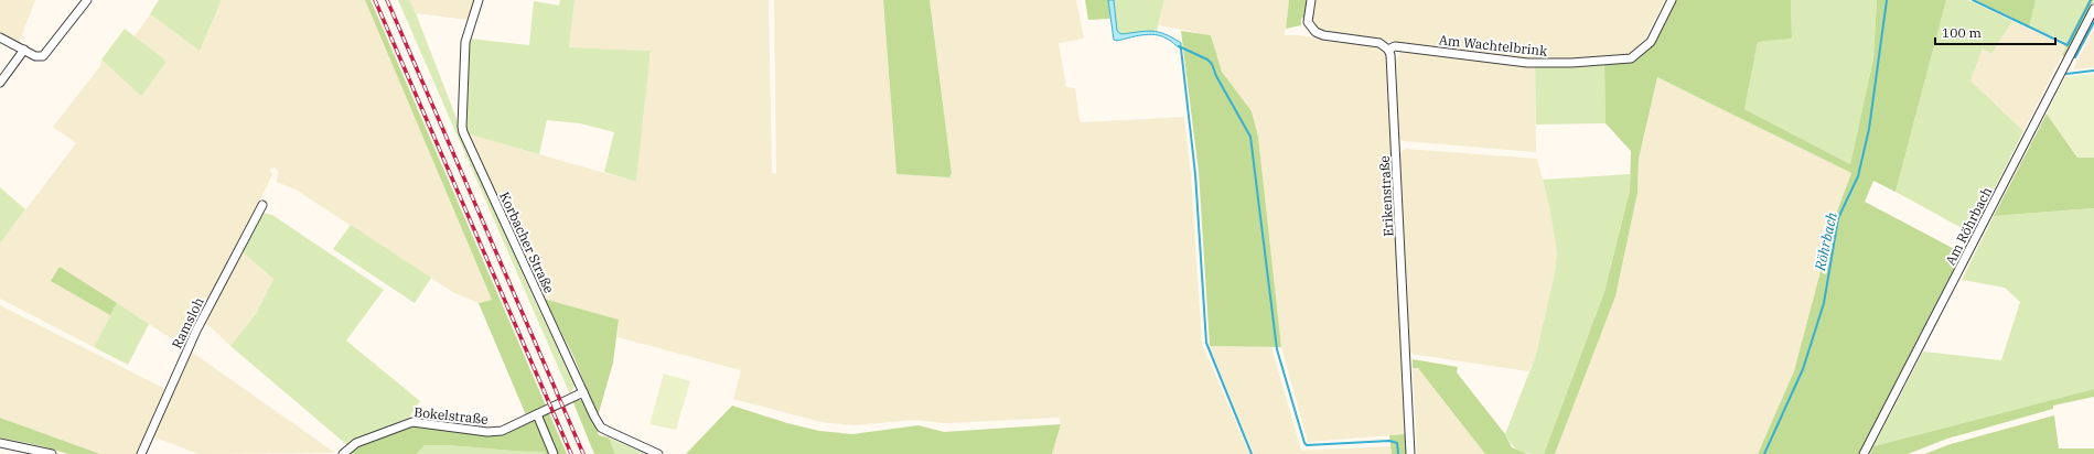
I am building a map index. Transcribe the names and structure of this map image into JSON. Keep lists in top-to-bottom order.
{
  "streets": {
    "street": [
      "Am Wachtelbrink",
      "Erikenstraße",
      "Am Röhrbach",
      "Korbacher Straße",
      "Ramsloh",
      "Bokelstraße"
    ]
  },
  "crossings": [
    ["Am Wachtelbrink", "Erikenstraße"],
    ["Korbacher Straße", "Bokelstraße"]
  ],
  "water": ["Röhrbach"],
  "scale_bar": "100 m"
}
